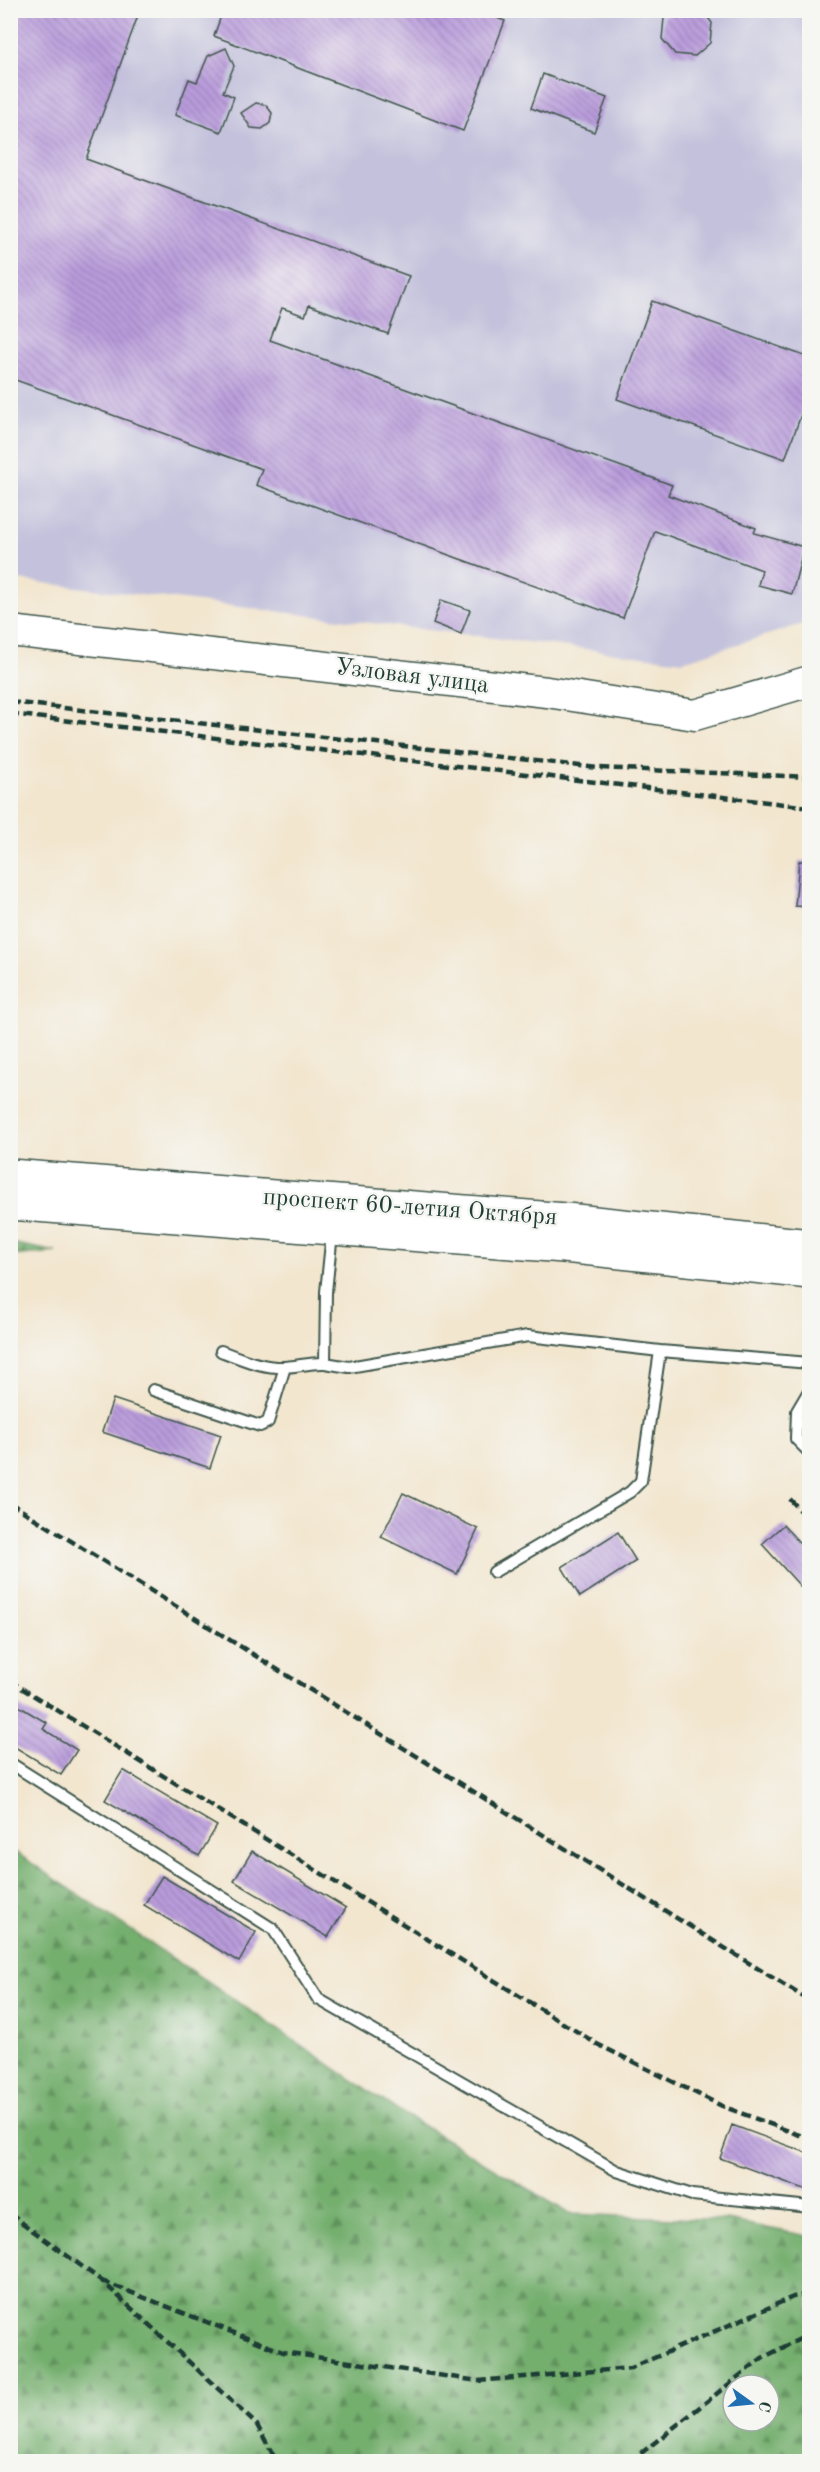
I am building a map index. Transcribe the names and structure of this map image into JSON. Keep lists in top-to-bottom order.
{
  "streets": {
    "highway": ["проспект 60-летия Октября"],
    "street": ["Узловая улица"]
  },
  "north": "right"
}
